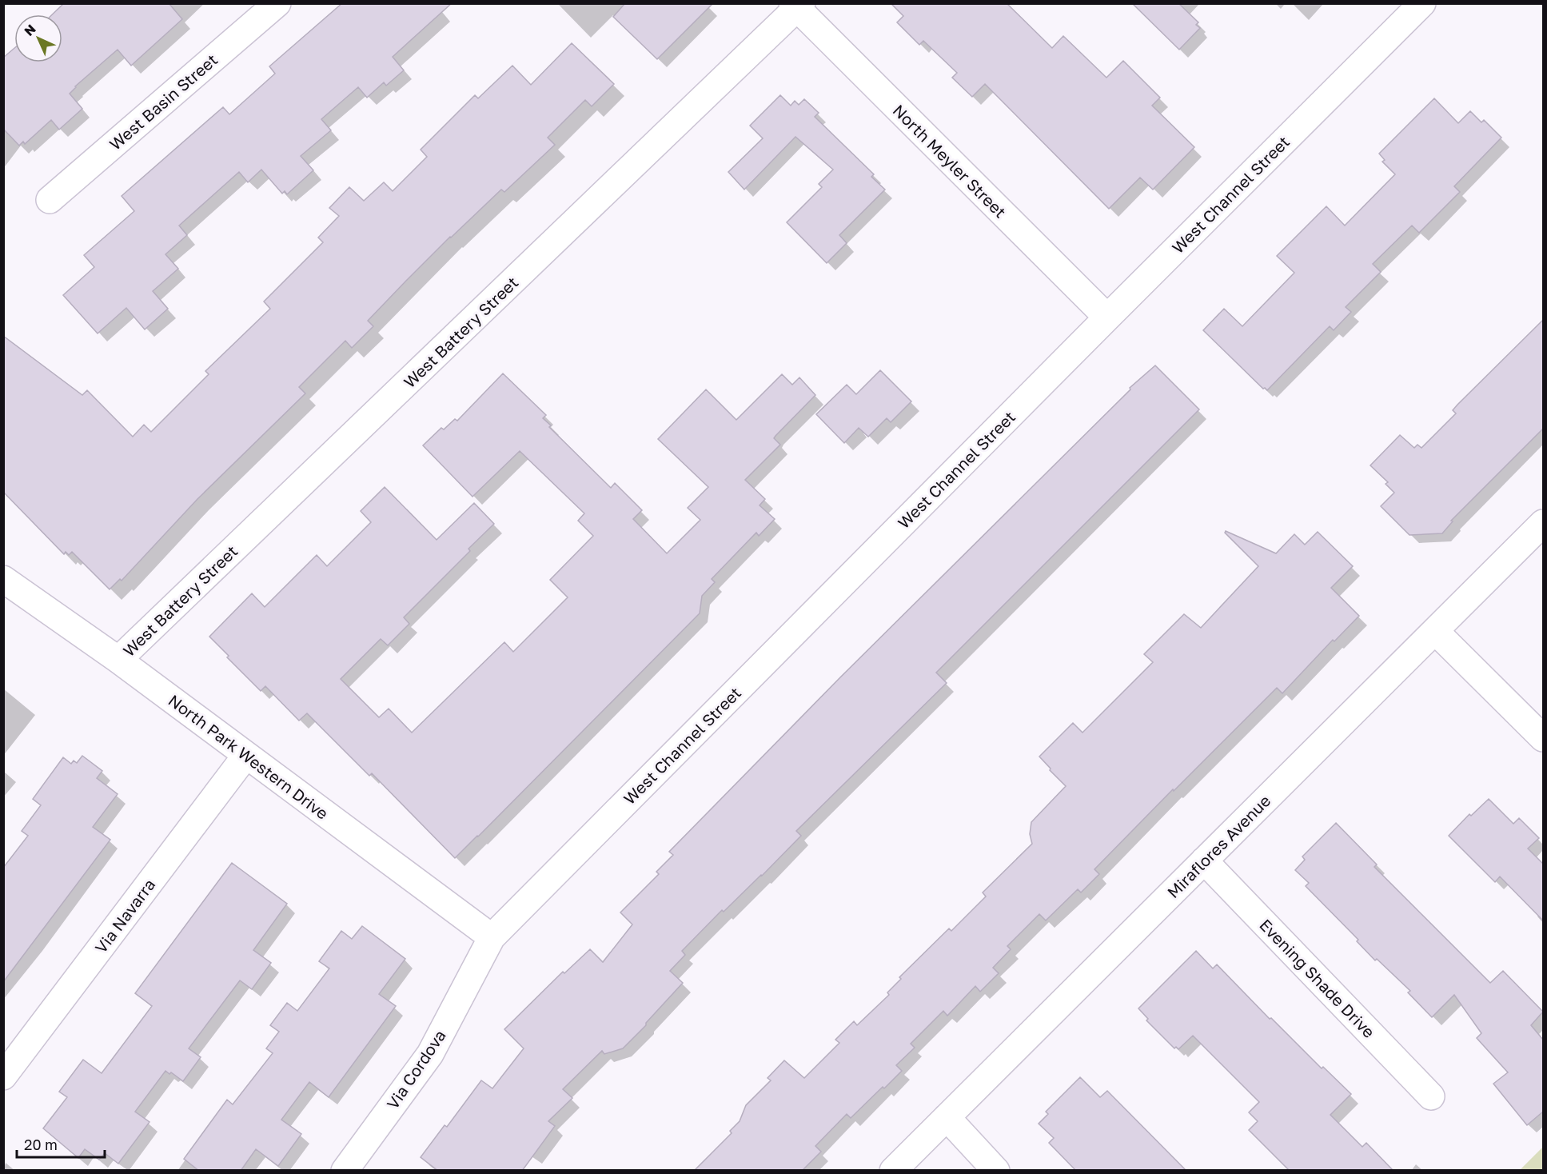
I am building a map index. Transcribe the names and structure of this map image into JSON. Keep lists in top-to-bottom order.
{
  "streets": {
    "street": [
      "West Basin Street",
      "North Meyler Street",
      "West Channel Street",
      "West Battery Street",
      "North Park Western Drive",
      "Miraflores Avenue",
      "Via Navarra",
      "Evening Shade Drive",
      "Via Cordova"
    ]
  },
  "crossings": [
    ["North Meyler Street", "West Channel Street"],
    ["North Meyler Street", "West Battery Street"],
    ["West Channel Street", "North Park Western Drive"],
    ["West Channel Street", "Via Cordova"],
    ["West Battery Street", "North Park Western Drive"],
    ["North Park Western Drive", "Via Navarra"],
    ["North Park Western Drive", "Via Cordova"],
    ["Miraflores Avenue", "Evening Shade Drive"]
  ],
  "scale_bar": "20 m",
  "north": "top left"
}
